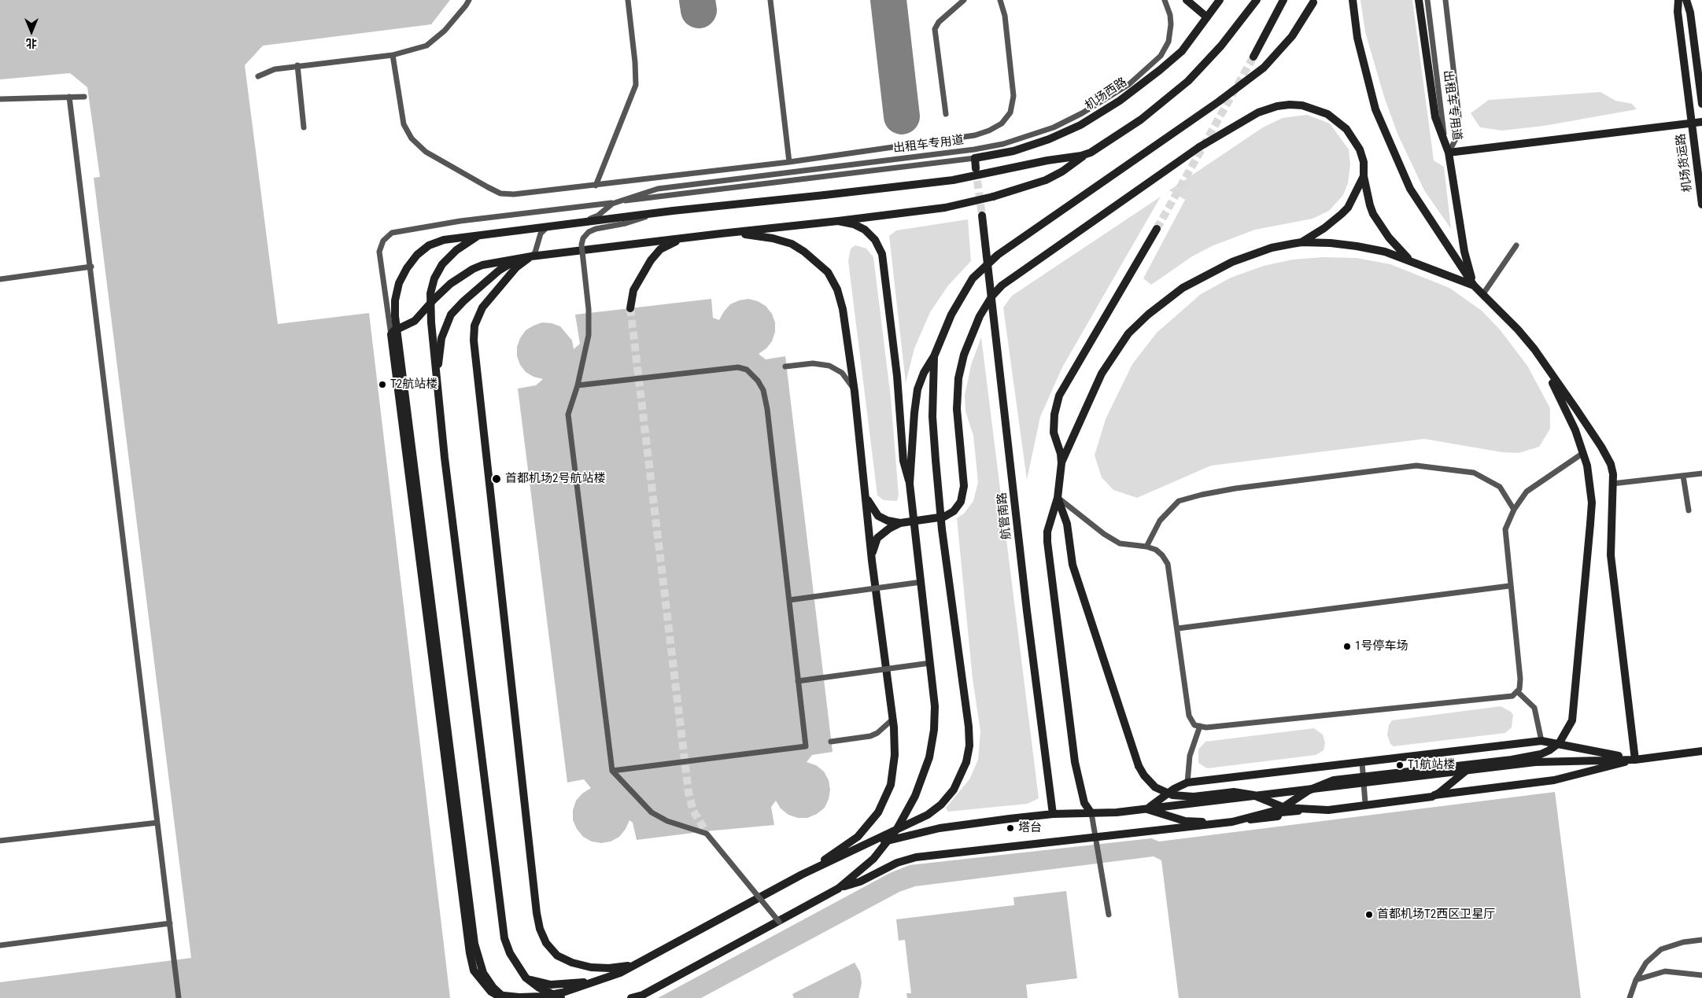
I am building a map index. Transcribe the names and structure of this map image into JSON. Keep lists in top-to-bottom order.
{
  "streets": {
    "street": ["机场西路", "机场货运路", "航管南路"],
    "lane": ["出租车专用道"]
  },
  "places": [
    "T2航站楼",
    "首都机场2号航站楼",
    "1号停车场",
    "T1航站楼",
    "塔台",
    "首都机场T2西区卫星厅"
  ],
  "north": "bottom"
}
